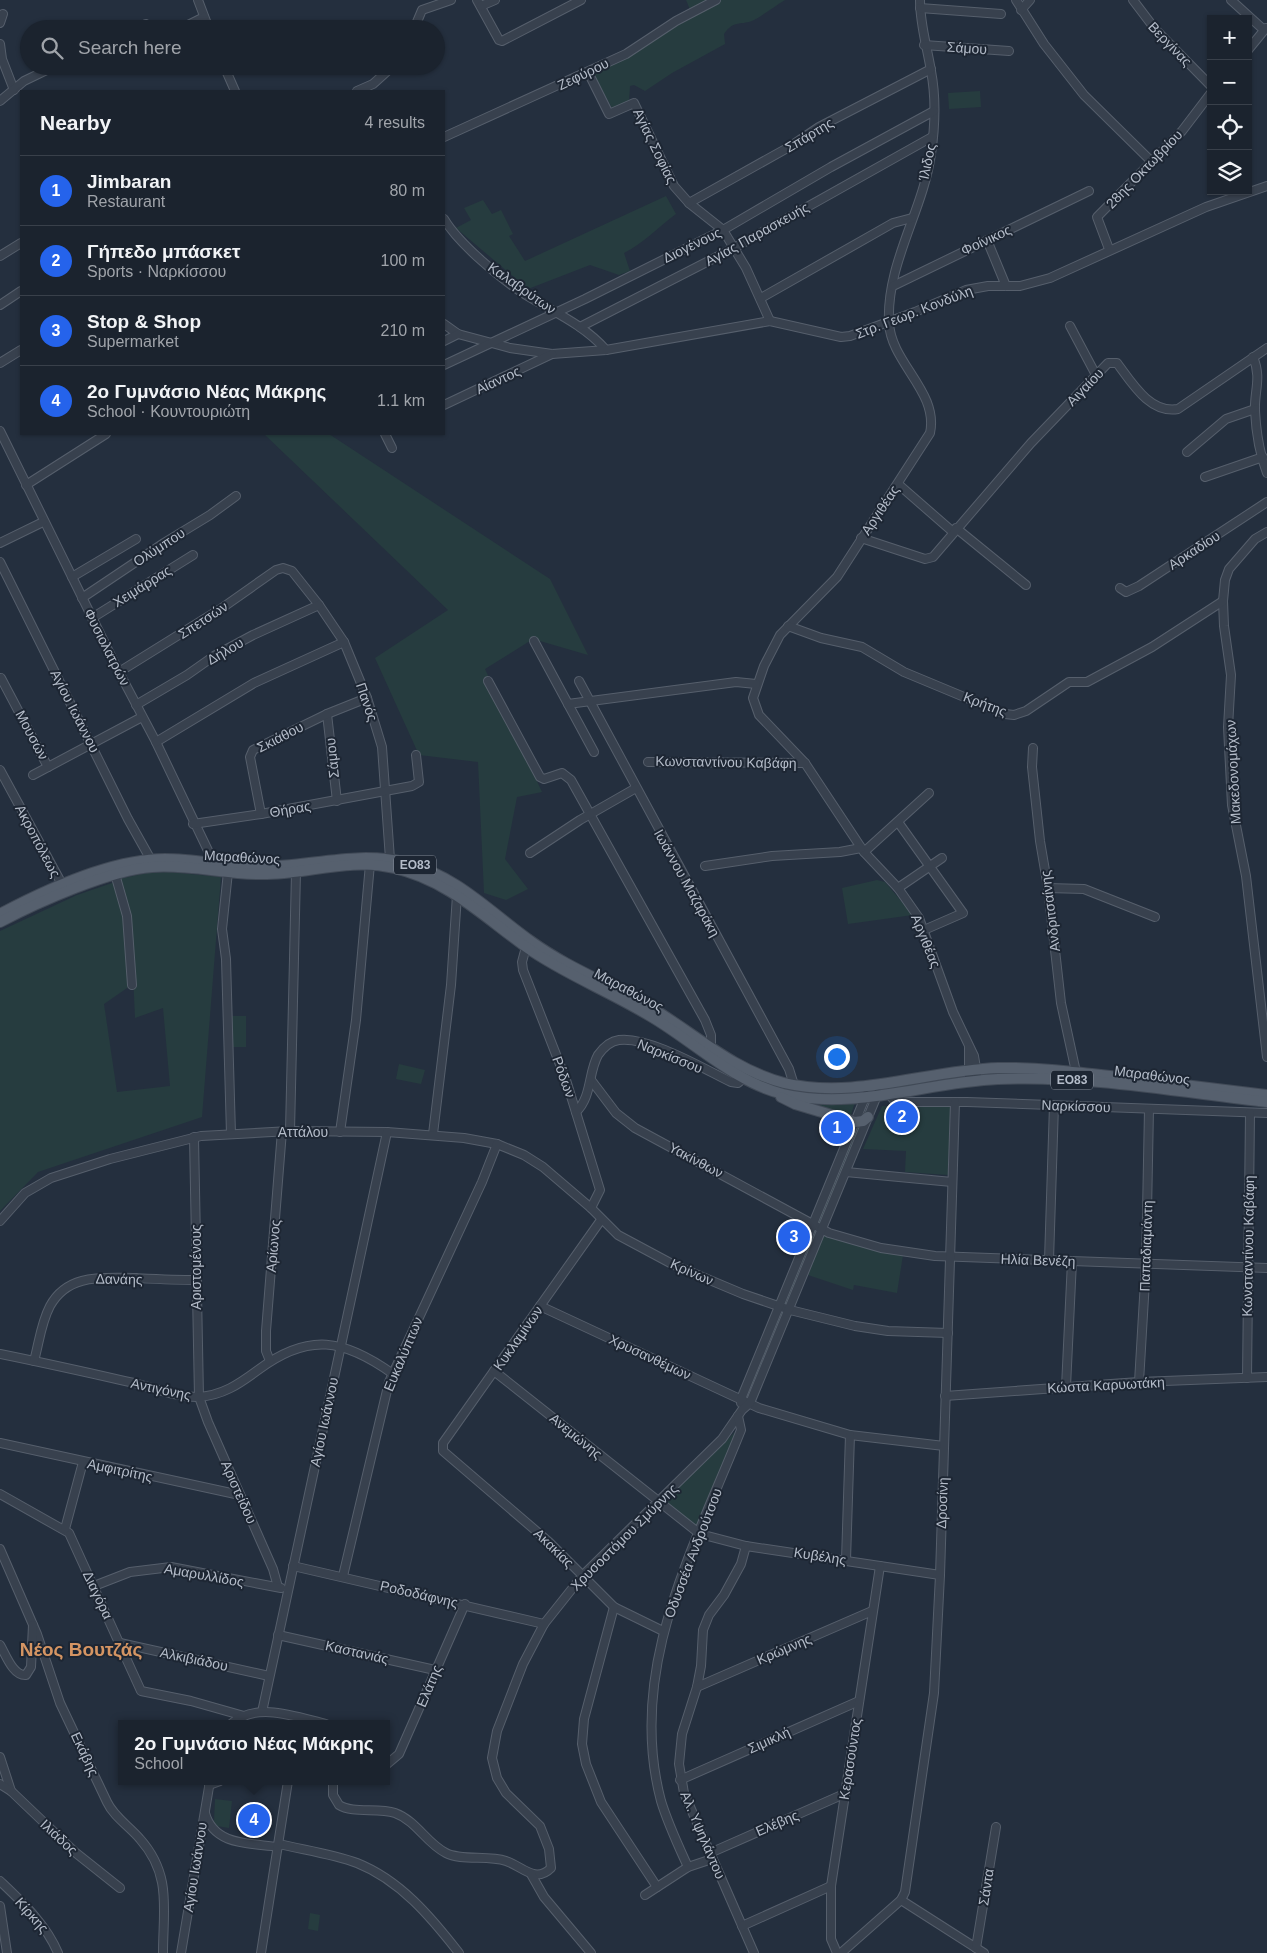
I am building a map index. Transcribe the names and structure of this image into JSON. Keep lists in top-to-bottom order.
{
  "streets": {
    "main road": ["Μαραθώνος", "ΕΟ83"],
    "street": [
      "Βεργίνας",
      "Σάμου",
      "Ζεφύρου",
      "Σπάρτης",
      "Αγίας Σοφίας",
      "Ίλιδος",
      "28ης Οκτωβρίου",
      "Αγίας Παρασκευής",
      "Φοίνικος",
      "Διογένους",
      "Καλαβρύτων",
      "Στρ. Γεωρ. Κονδύλη",
      "Αίαντος",
      "Αιγαίου",
      "Αργιθέας",
      "Ολύμπου",
      "Αρκαδίου",
      "Χειμάρρας",
      "Σπετσών",
      "Φυσιολατρών",
      "Δήλου",
      "Πανός",
      "Κρήτης",
      "Αγίου Ιωάννου",
      "Μουσών",
      "Σκιάθου",
      "Κωνσταντίνου Καβάφη",
      "Μακεδονομάχων",
      "Θήρας",
      "Ακροπόλεως",
      "Ιωάννου Μαζαράκη",
      "Ανδριτσαίνης",
      "Ναρκίσσου",
      "Ρόδων",
      "Αττάλου",
      "Υακίνθων",
      "Αρίωνος",
      "Παπαδιαμάντη",
      "Ηλία Βενέζη",
      "Αριστομένους",
      "Κρίνων",
      "Δανάης",
      "Κυκλαμίνων",
      "Ευκαλύπτων",
      "Χρυσανθέμων",
      "Κώστα Καρυωτάκη",
      "Αντιγόνης",
      "Ανεμώνης",
      "Αμφιτρίτης",
      "Αριστείδου",
      "Δροσίνη",
      "Χρυσοστόμου Σμύρνης",
      "Ακακίας",
      "Οδυσσέα Ανδρούτσου",
      "Κυβέλης",
      "Αμαρυλλίδος",
      "Ροδοδάφνης",
      "Διαγόρα",
      "Κρώμνης",
      "Καστανιάς",
      "Αλκιβιάδου",
      "Ελάτης",
      "Σιμικλή",
      "Εκάβης",
      "Κερασούντος",
      "Ελέβης",
      "Αλ. Υψηλάντου",
      "Ιλιάδος",
      "Σάντα",
      "Κίρκης"
    ]
  },
  "crossings": [
    ["Σάμου", "Ίλιδος"],
    ["Σάμου", "Σκιάθου"],
    ["Σάμου", "Θήρας"],
    ["Ζεφύρου", "Αγίας Σοφίας"],
    ["Σπάρτης", "Αγίας Σοφίας"],
    ["Σπάρτης", "Ίλιδος"],
    ["Αγίας Σοφίας", "Αγίας Παρασκευής"],
    ["Αγίας Σοφίας", "Διογένους"],
    ["Αγίας Σοφίας", "Στρ. Γεωρ. Κονδύλη"],
    ["Ίλιδος", "Αγίας Παρασκευής"],
    ["Ίλιδος", "Φοίνικος"],
    ["Ίλιδος", "Διογένους"],
    ["Ίλιδος", "Στρ. Γεωρ. Κονδύλη"],
    ["Ίλιδος", "Αργιθέας"],
    ["28ης Οκτωβρίου", "Στρ. Γεωρ. Κονδύλη"],
    ["Αγίας Παρασκευής", "Καλαβρύτων"],
    ["Διογένους", "Καλαβρύτων"],
    ["Καλαβρύτων", "Στρ. Γεωρ. Κονδύλη"],
    ["Στρ. Γεωρ. Κονδύλη", "Αίαντος"],
    ["Στρ. Γεωρ. Κονδύλη", "Αργιθέας"],
    ["Αιγαίου", "Αργιθέας"],
    ["Αργιθέας", "Κρήτης"],
    ["Αργιθέας", "Κωνσταντίνου Καβάφη"],
    ["Αργιθέας", "Μαραθώνος"],
    ["Ολύμπου", "Φυσιολατρών"],
    ["Χειμάρρας", "Φυσιολατρών"],
    ["Σπετσών", "Φυσιολατρών"],
    ["Σπετσών", "Πανός"],
    ["Φυσιολατρών", "Δήλου"],
    ["Φυσιολατρών", "Μουσών"],
    ["Φυσιολατρών", "Θήρας"],
    ["Φυσιολατρών", "Μαραθώνος"],
    ["Δήλου", "Πανός"],
    ["Πανός", "Σκιάθου"],
    ["Πανός", "Θήρας"],
    ["Πανός", "Μαραθώνος"],
    ["Κρήτης", "Μακεδονομάχων"],
    ["Αγίου Ιωάννου", "Μουσών"],
    ["Αγίου Ιωάννου", "Μαραθώνος"],
    ["Αγίου Ιωάννου", "Αττάλου"],
    ["Αγίου Ιωάννου", "Αντιγόνης"],
    ["Αγίου Ιωάννου", "Αμαρυλλίδος"],
    ["Αγίου Ιωάννου", "Ροδοδάφνης"],
    ["Αγίου Ιωάννου", "Καστανιάς"],
    ["Αγίου Ιωάννου", "Αλκιβιάδου"],
    ["Σκιάθου", "Θήρας"],
    ["Κωνσταντίνου Καβάφη", "Ναρκίσσου"],
    ["Κωνσταντίνου Καβάφη", "Ηλία Βενέζη"],
    ["Κωνσταντίνου Καβάφη", "Κώστα Καρυωτάκη"],
    ["Ακροπόλεως", "Μαραθώνος"],
    ["Μαραθώνος", "Ιωάννου Μαζαράκη"],
    ["Μαραθώνος", "Ανδριτσαίνης"],
    ["Μαραθώνος", "Ναρκίσσου"],
    ["Μαραθώνος", "Ρόδων"],
    ["Μαραθώνος", "Αρίωνος"],
    ["Μαραθώνος", "Χρυσοστόμου Σμύρνης"],
    ["Ναρκίσσου", "Ρόδων"],
    ["Ναρκίσσου", "Υακίνθων"],
    ["Ναρκίσσου", "Παπαδιαμάντη"],
    ["Ναρκίσσου", "Δροσίνη"],
    ["Ρόδων", "Αττάλου"],
    ["Αττάλου", "Αρίωνος"],
    ["Αττάλου", "Αριστομένους"],
    ["Αττάλου", "Κρίνων"],
    ["Αττάλου", "Κυκλαμίνων"],
    ["Αττάλου", "Ευκαλύπτων"],
    ["Υακίνθων", "Ηλία Βενέζη"],
    ["Αρίωνος", "Αντιγόνης"],
    ["Παπαδιαμάντη", "Ηλία Βενέζη"],
    ["Παπαδιαμάντη", "Κώστα Καρυωτάκη"],
    ["Ηλία Βενέζη", "Δροσίνη"],
    ["Ηλία Βενέζη", "Χρυσοστόμου Σμύρνης"],
    ["Αριστομένους", "Δανάης"],
    ["Αριστομένους", "Αντιγόνης"],
    ["Αριστομένους", "Αριστείδου"],
    ["Κρίνων", "Κυκλαμίνων"],
    ["Κρίνων", "Δροσίνη"],
    ["Κρίνων", "Χρυσοστόμου Σμύρνης"],
    ["Δανάης", "Αντιγόνης"],
    ["Κυκλαμίνων", "Χρυσανθέμων"],
    ["Κυκλαμίνων", "Ανεμώνης"],
    ["Κυκλαμίνων", "Ακακίας"],
    ["Ευκαλύπτων", "Αντιγόνης"],
    ["Ευκαλύπτων", "Ροδοδάφνης"],
    ["Χρυσανθέμων", "Δροσίνη"],
    ["Χρυσανθέμων", "Χρυσοστόμου Σμύρνης"],
    ["Κώστα Καρυωτάκη", "Δροσίνη"],
    ["Αντιγόνης", "Αριστείδου"],
    ["Ανεμώνης", "Χρυσοστόμου Σμύρνης"],
    ["Ανεμώνης", "Οδυσσέα Ανδρούτσου"],
    ["Ανεμώνης", "Κυβέλης"],
    ["Αμφιτρίτης", "Αριστείδου"],
    ["Αριστείδου", "Αμαρυλλίδος"],
    ["Δροσίνη", "Κυβέλης"],
    ["Χρυσοστόμου Σμύρνης", "Ακακίας"],
    ["Χρυσοστόμου Σμύρνης", "Οδυσσέα Ανδρούτσου"],
    ["Χρυσοστόμου Σμύρνης", "Ροδοδάφνης"],
    ["Ακακίας", "Οδυσσέα Ανδρούτσου"],
    ["Οδυσσέα Ανδρούτσου", "Κυβέλης"],
    ["Οδυσσέα Ανδρούτσου", "Ελέβης"],
    ["Κυβέλης", "Κερασούντος"],
    ["Κυβέλης", "Αλ. Υψηλάντου"],
    ["Αμαρυλλίδος", "Διαγόρα"],
    ["Ροδοδάφνης", "Ελάτης"],
    ["Διαγόρα", "Αλκιβιάδου"],
    ["Κρώμνης", "Κερασούντος"],
    ["Κρώμνης", "Αλ. Υψηλάντου"],
    ["Καστανιάς", "Ελάτης"],
    ["Σιμικλή", "Κερασούντος"],
    ["Σιμικλή", "Αλ. Υψηλάντου"],
    ["Κερασούντος", "Ελέβης"],
    ["Ελέβης", "Αλ. Υψηλάντου"]
  ],
  "districts": ["Νέος Βουτζάς"],
  "page": {
    "map_buttons": ["+", "−"],
    "search": "Search here",
    "heading": ["Nearby", "4 results"],
    "list": [
      {
        "mark": "1",
        "name": "Jimbaran",
        "note": "Restaurant",
        "value": "80 m"
      },
      {
        "mark": "2",
        "name": "Γήπεδο μπάσκετ",
        "note": "Sports · Ναρκίσσου",
        "value": "100 m"
      },
      {
        "mark": "3",
        "name": "Stop & Shop",
        "note": "Supermarket",
        "value": "210 m"
      },
      {
        "mark": "4",
        "name": "2ο Γυμνάσιο Νέας Μάκρης",
        "note": "School · Κουντουριώτη",
        "value": "1.1 km"
      }
    ],
    "pins": [
      "2",
      "1",
      "3",
      "4"
    ],
    "popup": ["2ο Γυμνάσιο Νέας Μάκρης", "School"]
  }
}
